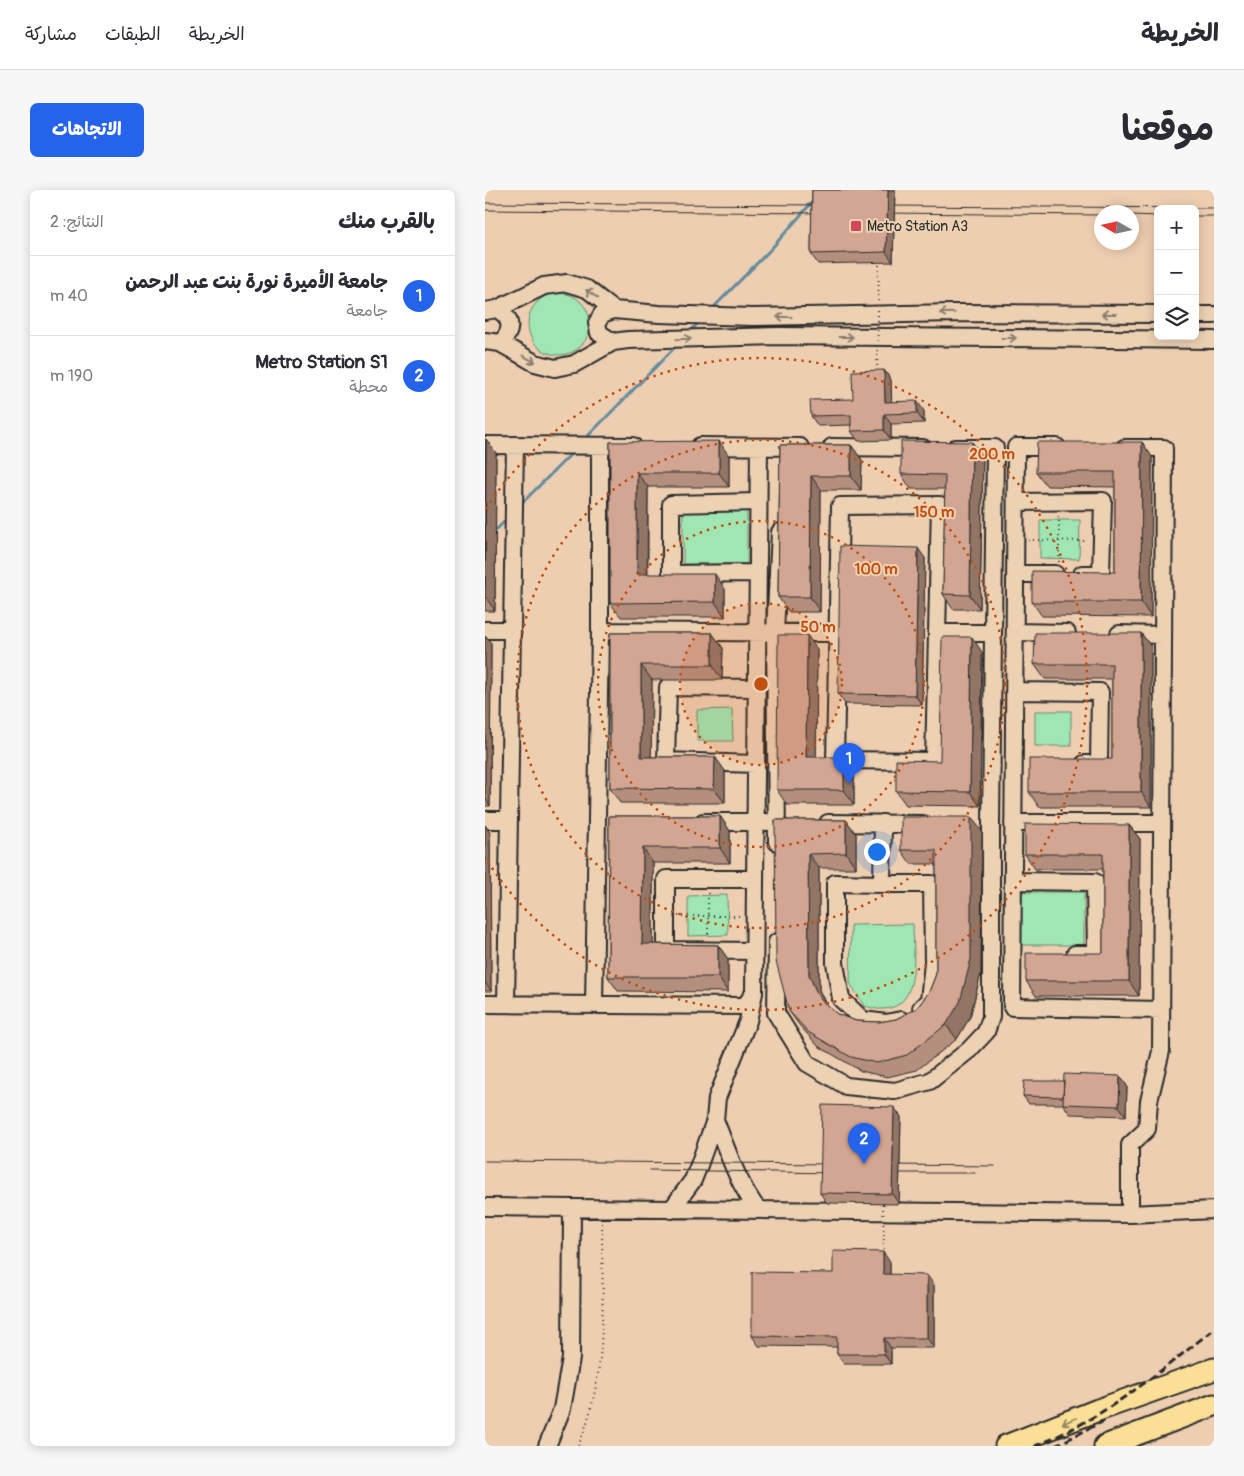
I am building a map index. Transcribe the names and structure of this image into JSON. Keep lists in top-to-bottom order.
{
  "places": {
    "transit": ["Metro Station A3"]
  },
  "north": "left",
  "page": {
    "header": "الخريطة",
    "nav": ["الخريطة", "الطبقات", "مشاركة"],
    "title": "موقعنا",
    "buttons": "الاتجاهات",
    "heading": ["بالقرب منك", "النتائج: 2"],
    "map_buttons": ["+", "−"],
    "list": [
      {
        "mark": "1",
        "name": "جامعة الأميرة نورة بنت عبد الرحمن",
        "note": "جامعة",
        "value": "40 m"
      },
      {
        "mark": "2",
        "name": "Metro Station S1",
        "note": "محطة",
        "value": "190 m"
      }
    ],
    "pins": ["1", "2"]
  },
  "rings": [
    "200 m",
    "150 m",
    "100 m",
    "50 m"
  ]
}
